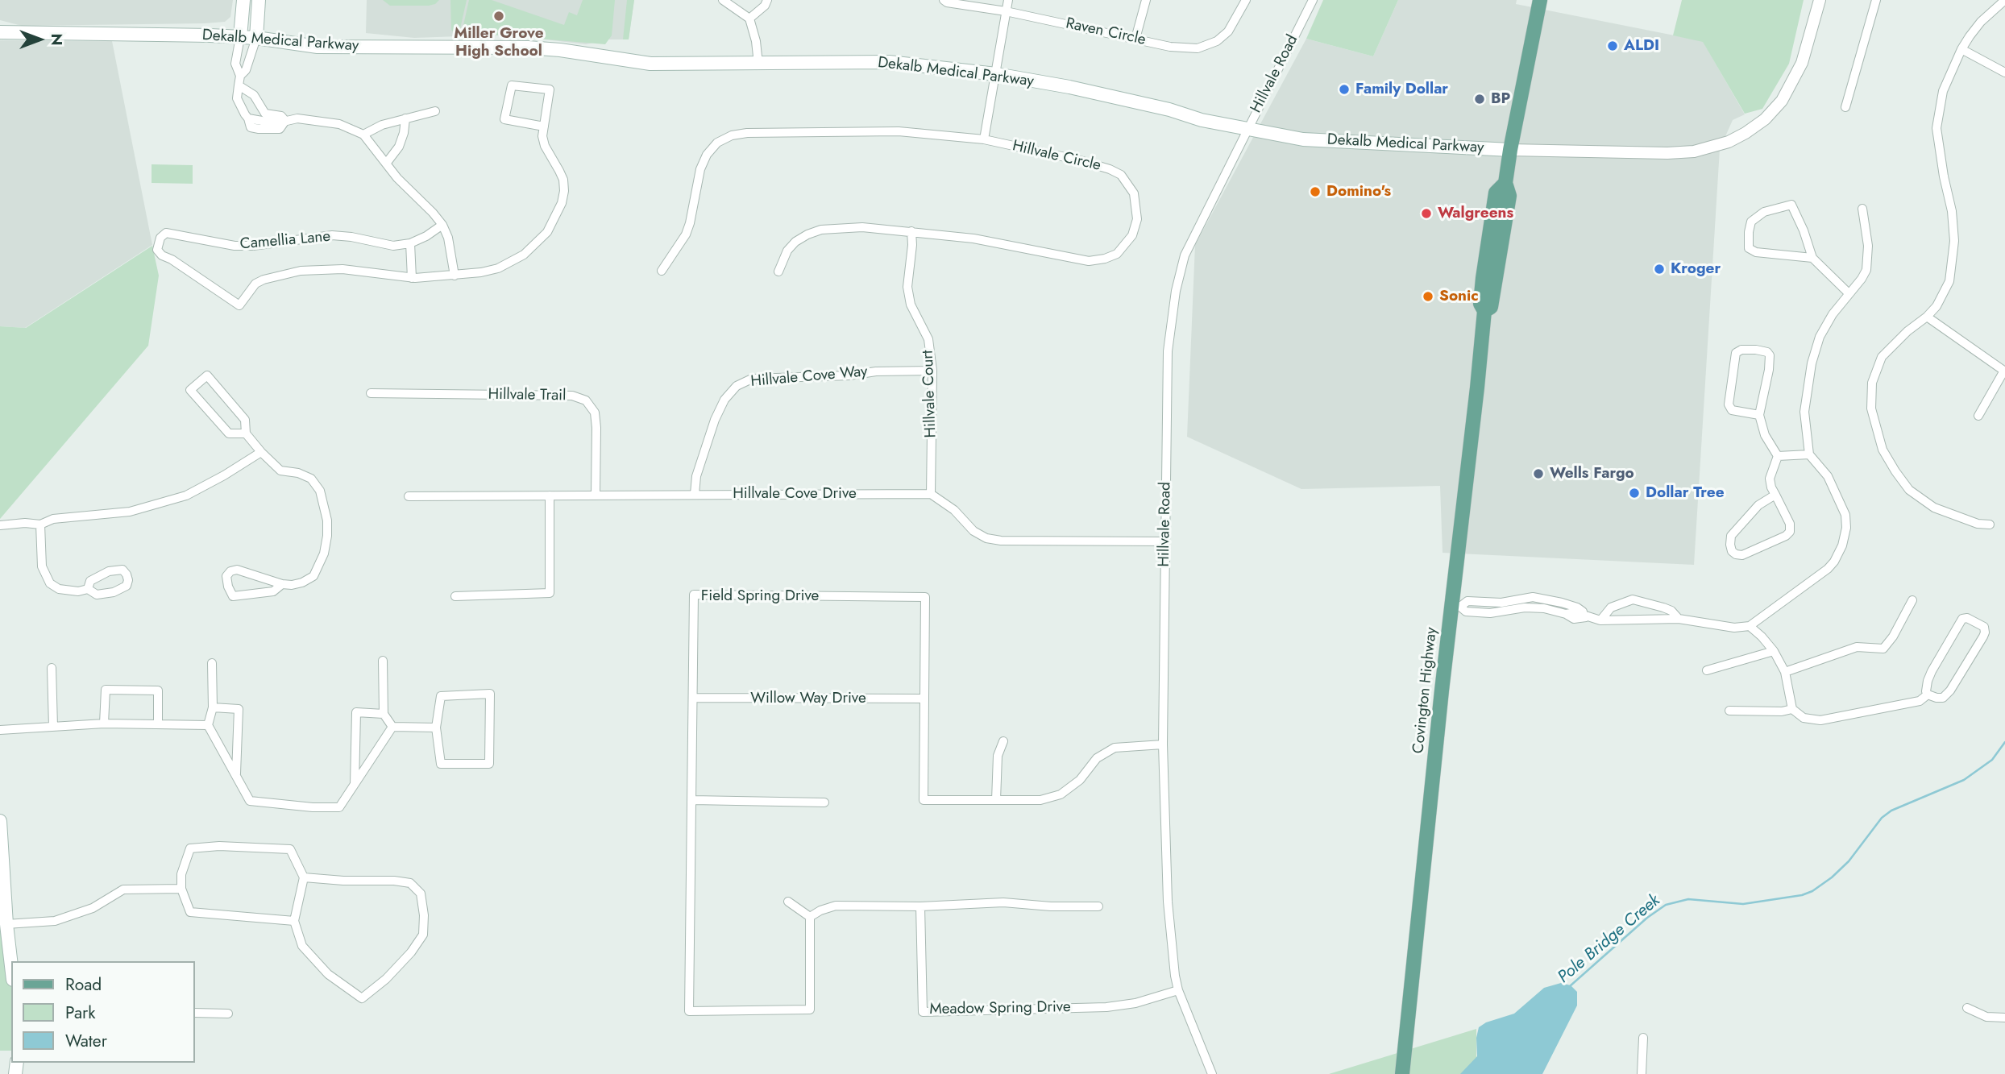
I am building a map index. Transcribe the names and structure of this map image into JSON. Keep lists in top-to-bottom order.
{
  "streets": {
    "main road": ["Dekalb Medical Parkway", "Covington Highway"],
    "street": [
      "Raven Circle",
      "Hillvale Road",
      "Hillvale Circle",
      "Camellia Lane",
      "Hillvale Cove Way",
      "Hillvale Court",
      "Hillvale Trail",
      "Hillvale Cove Drive",
      "Field Spring Drive",
      "Willow Way Drive",
      "Meadow Spring Drive"
    ]
  },
  "crossings": [
    ["Dekalb Medical Parkway", "Hillvale Road"],
    ["Dekalb Medical Parkway", "Covington Highway"],
    ["Hillvale Road", "Field Spring Drive"],
    ["Hillvale Road", "Meadow Spring Drive"],
    ["Hillvale Circle", "Hillvale Court"],
    ["Hillvale Cove Way", "Hillvale Court"],
    ["Hillvale Cove Way", "Hillvale Cove Drive"],
    ["Hillvale Court", "Hillvale Cove Drive"],
    ["Hillvale Trail", "Hillvale Cove Drive"],
    ["Field Spring Drive", "Willow Way Drive"]
  ],
  "water": ["Pole Bridge Creek"],
  "places": [
    "Miller Grove High School",
    "ALDI",
    "Family Dollar",
    "BP",
    "Domino's",
    "Walgreens",
    "Kroger",
    "Sonic",
    "Wells Fargo",
    "Dollar Tree"
  ],
  "legend": ["Road", "Park", "Water"],
  "north": "right"
}
